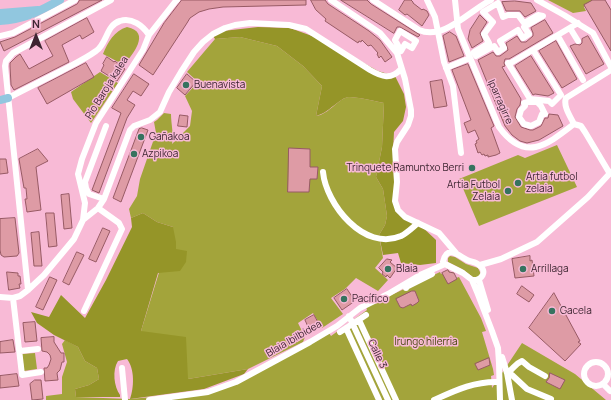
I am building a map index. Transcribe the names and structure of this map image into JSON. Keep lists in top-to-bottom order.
{
  "streets": {
    "street": [
      "Pío Baroja kalea",
      "Iparragirre",
      "Blaia Ibilbidea",
      "Calle 3"
    ]
  },
  "crossings": [
    ["Blaia Ibilbidea", "Calle 3"]
  ],
  "parks": ["Irungo hilerria"],
  "places": [
    "Buenavista",
    "Gañakoa",
    "Azpikoa",
    "Trinquete Ramuntxo Berri",
    "Artia futbol zelaia",
    "Artia Futbol Zelaia",
    "Blaia",
    "Arrillaga",
    "Pacífico",
    "Gacela"
  ],
  "north": "top"
}
